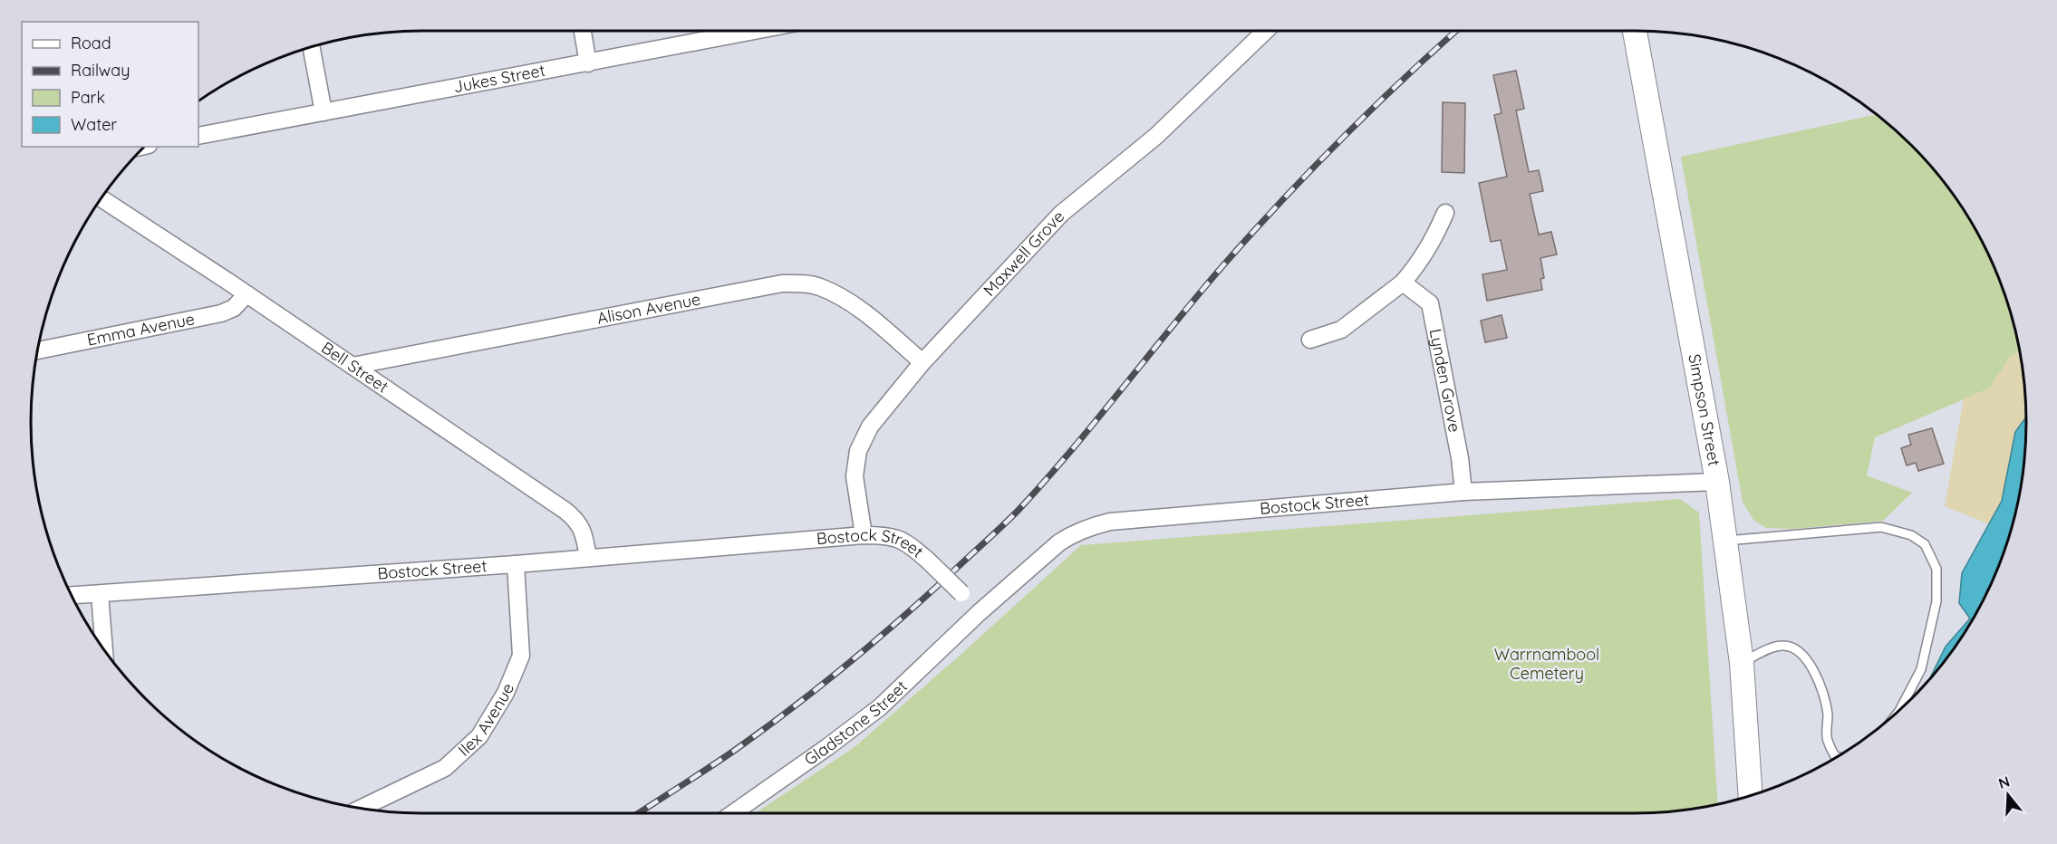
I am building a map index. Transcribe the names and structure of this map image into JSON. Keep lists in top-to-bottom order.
{
  "streets": {
    "street": [
      "Jukes Street",
      "Maxwell Grove",
      "Alison Avenue",
      "Emma Avenue",
      "Bell Street",
      "Lynden Grove",
      "Simpson Street",
      "Bostock Street",
      "Ilex Avenue",
      "Gladstone Street"
    ]
  },
  "crossings": [
    ["Maxwell Grove", "Alison Avenue"],
    ["Maxwell Grove", "Bostock Street"],
    ["Alison Avenue", "Bell Street"],
    ["Emma Avenue", "Bell Street"],
    ["Bell Street", "Bostock Street"],
    ["Lynden Grove", "Bostock Street"],
    ["Simpson Street", "Bostock Street"],
    ["Bostock Street", "Ilex Avenue"],
    ["Bostock Street", "Gladstone Street"]
  ],
  "parks": ["Warrnambool Cemetery"],
  "legend": [
    "Road",
    "Railway",
    "Park",
    "Water"
  ],
  "north": "top"
}
